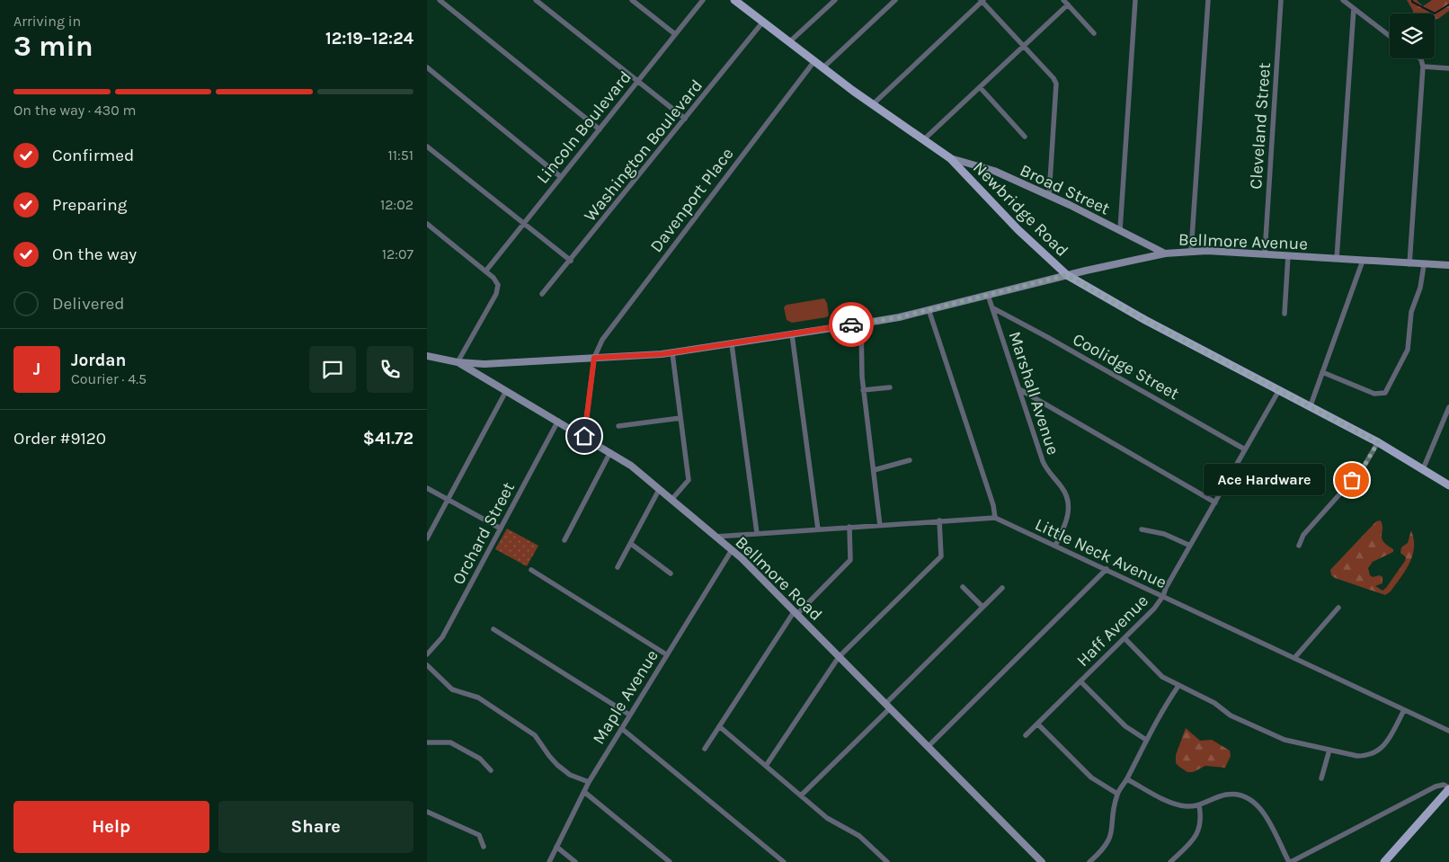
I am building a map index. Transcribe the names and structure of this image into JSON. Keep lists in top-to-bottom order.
{
  "streets": {
    "main road": [
      "Broad Street",
      "Newbridge Road",
      "Bellmore Avenue",
      "Bellmore Road"
    ],
    "street": [
      "Cleveland Street",
      "Lincoln Boulevard",
      "Washington Boulevard",
      "Davenport Place",
      "Coolidge Street",
      "Marshall Avenue",
      "Orchard Street",
      "Little Neck Avenue",
      "Haff Avenue",
      "Maple Avenue"
    ]
  },
  "crossings": [
    ["Cleveland Street", "Bellmore Avenue"],
    ["Washington Boulevard", "Newbridge Road"],
    ["Broad Street", "Newbridge Road"],
    ["Broad Street", "Bellmore Avenue"],
    ["Davenport Place", "Newbridge Road"],
    ["Davenport Place", "Bellmore Avenue"],
    ["Davenport Place", "Bellmore Road"],
    ["Newbridge Road", "Bellmore Avenue"],
    ["Newbridge Road", "Haff Avenue"],
    ["Bellmore Avenue", "Marshall Avenue"],
    ["Bellmore Avenue", "Bellmore Road"],
    ["Coolidge Street", "Marshall Avenue"],
    ["Coolidge Street", "Haff Avenue"],
    ["Marshall Avenue", "Little Neck Avenue"],
    ["Orchard Street", "Bellmore Road"],
    ["Little Neck Avenue", "Bellmore Road"],
    ["Little Neck Avenue", "Haff Avenue"],
    ["Bellmore Road", "Maple Avenue"]
  ],
  "places": ["Ace Hardware"],
  "page": {
    "heading": ["3 min", "Arriving in", "12:19–12:24"],
    "panel": [
      "Jordan",
      "Courier · 4.5",
      "Order #9120",
      "$41.72"
    ],
    "bar": "On the way · 430 m",
    "list": [
      ["Confirmed", "11:51"],
      ["Preparing", "12:02"],
      ["On the way", "12:07"],
      "Delivered"
    ],
    "round": "J",
    "bubble": "Ace Hardware",
    "buttons": ["Help", "Share"]
  }
}
